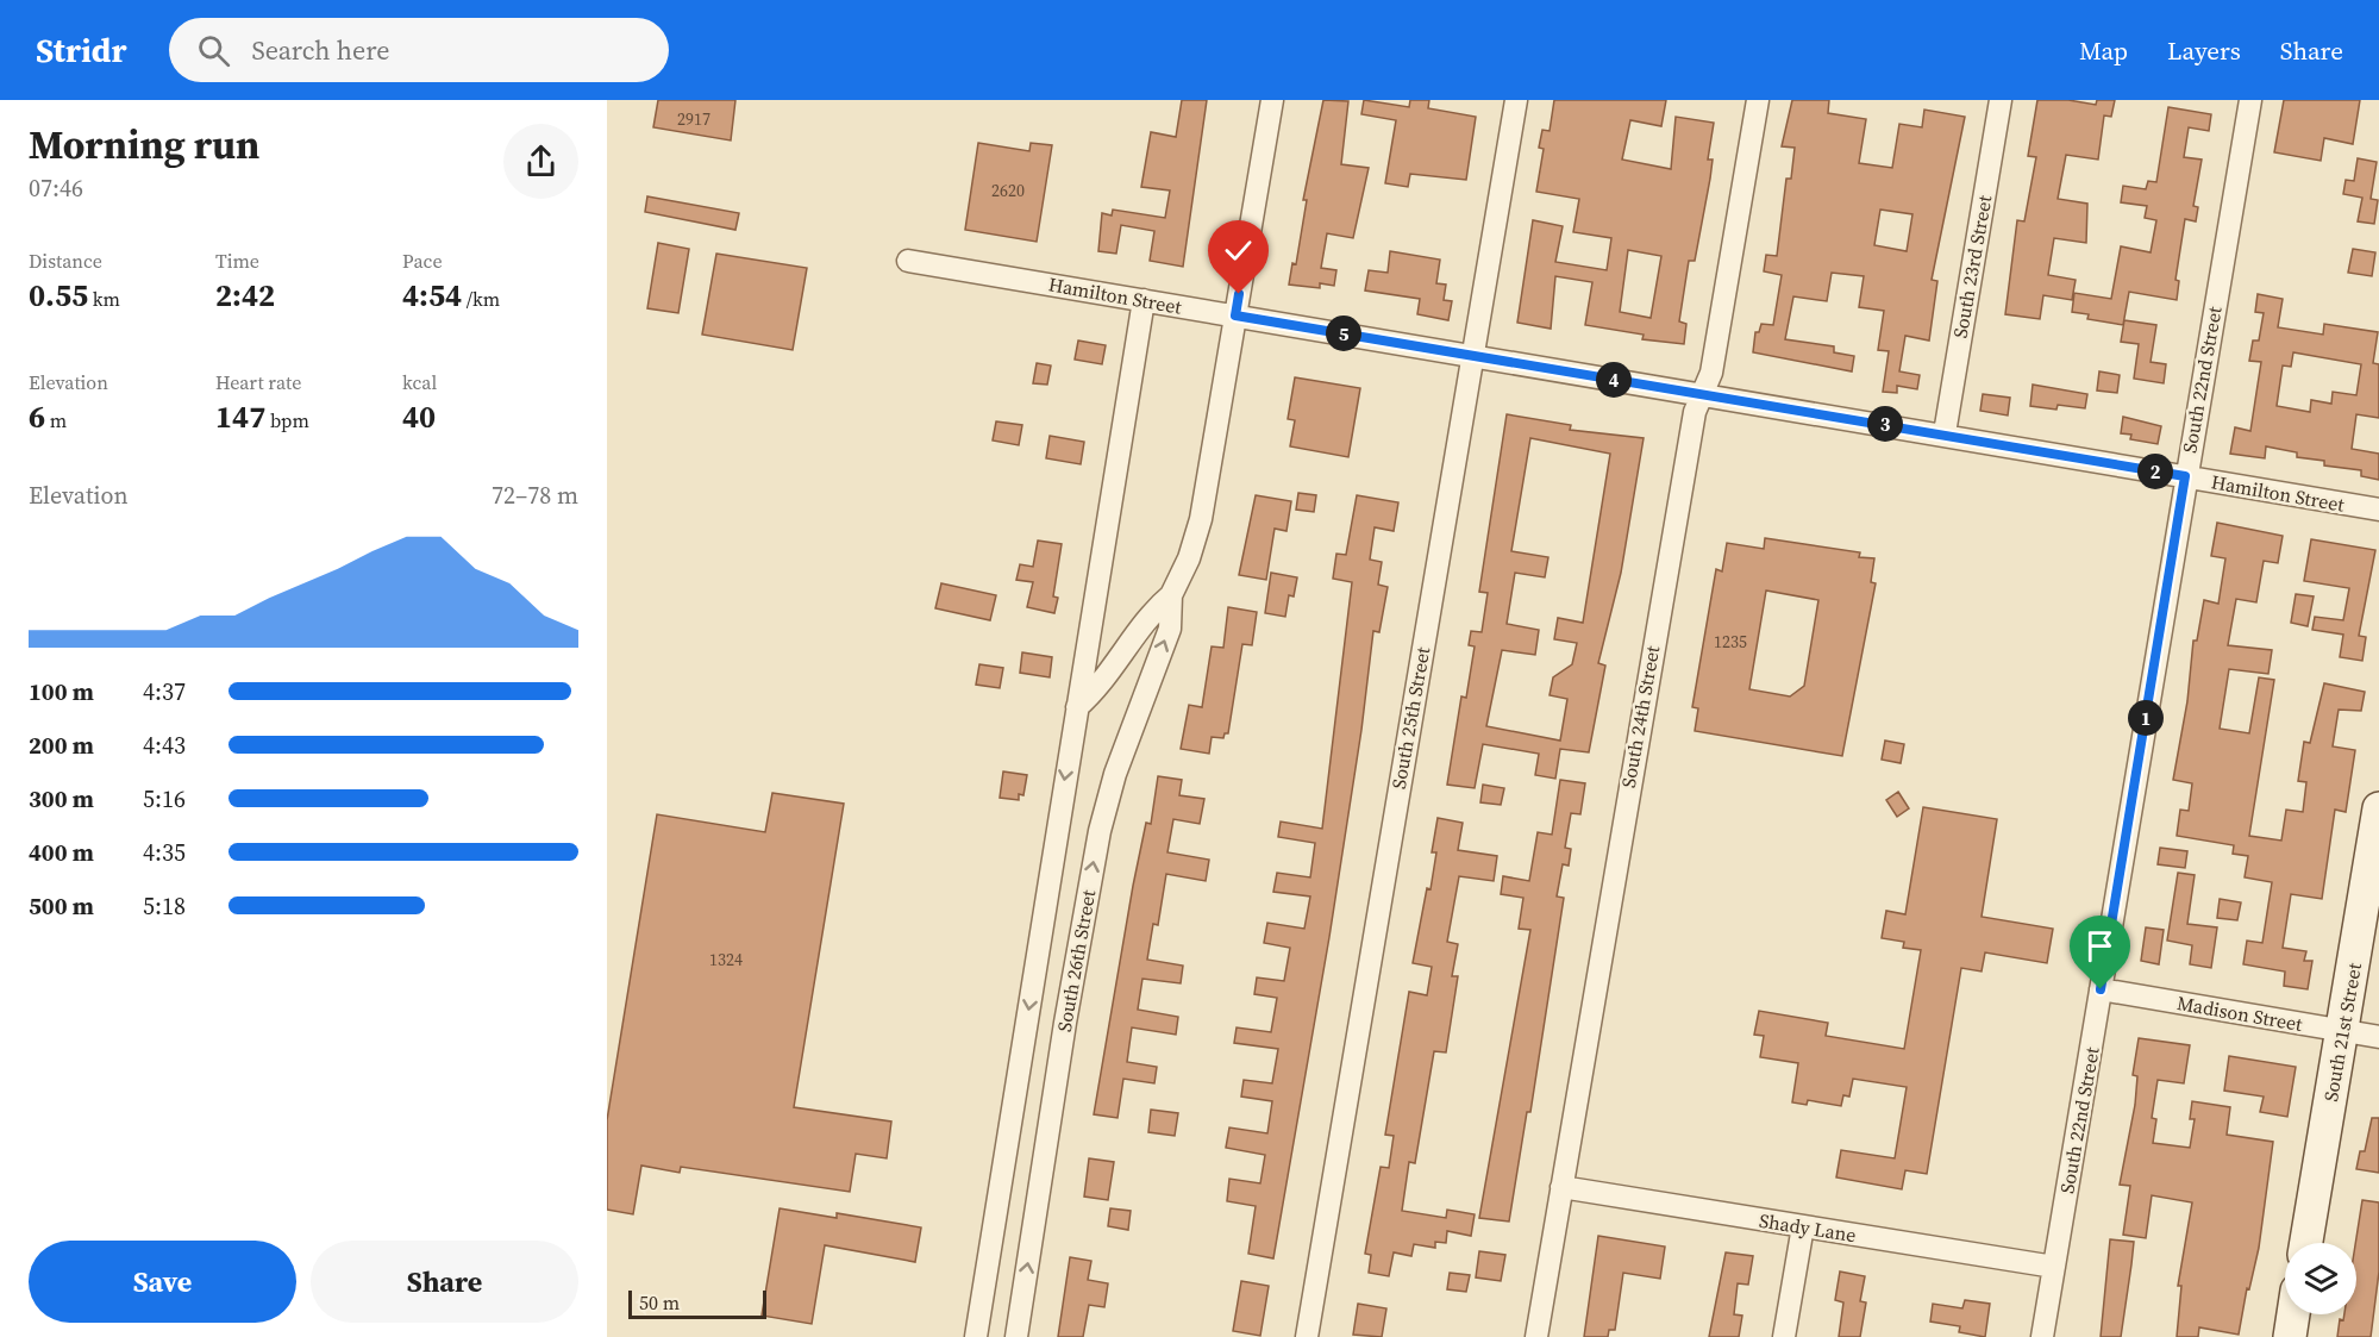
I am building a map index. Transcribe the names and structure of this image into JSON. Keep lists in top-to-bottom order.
{
  "streets": {
    "street": [
      "South 23rd Street",
      "Hamilton Street",
      "South 22nd Street",
      "South 24th Street",
      "South 25th Street",
      "South 26th Street",
      "Madison Street",
      "South 21st Street",
      "Shady Lane"
    ]
  },
  "crossings": [
    ["South 23rd Street", "Hamilton Street"],
    ["Hamilton Street", "South 22nd Street"],
    ["Hamilton Street", "South 24th Street"],
    ["Hamilton Street", "South 25th Street"],
    ["Hamilton Street", "South 26th Street"],
    ["South 22nd Street", "Madison Street"],
    ["South 22nd Street", "Shady Lane"],
    ["South 24th Street", "Shady Lane"],
    ["Madison Street", "South 21st Street"]
  ],
  "house_numbers": [
    "2917",
    "2620",
    "1235",
    "1324"
  ],
  "scale_bar": "50 m",
  "page": {
    "header": "Stridr",
    "search": "Search here",
    "nav": ["Map", "Layers", "Share"],
    "heading": ["Morning run", "07:46"],
    "stats": [
      ["Distance", "0.55 km"],
      ["Time", "2:42"],
      ["Pace", "4:54 /km"],
      ["Elevation", "6 m"],
      ["Heart rate", "147 bpm"],
      ["kcal", "40"]
    ],
    "pins": [
      "5",
      "4",
      "3",
      "2",
      "1"
    ],
    "chart": ["Elevation", "72–78 m"],
    "list": [
      {
        "name": "100 m",
        "note": "4:37"
      },
      {
        "name": "200 m",
        "note": "4:43"
      },
      {
        "name": "300 m",
        "note": "5:16"
      },
      {
        "name": "400 m",
        "note": "4:35"
      },
      {
        "name": "500 m",
        "note": "5:18"
      }
    ],
    "buttons": ["Save", "Share"],
    "scale": "50 m"
  }
}
